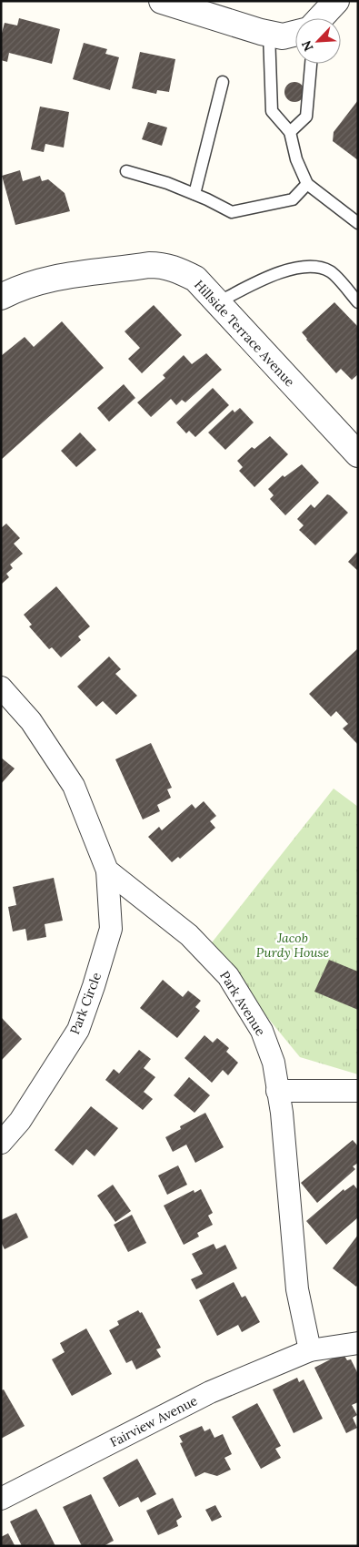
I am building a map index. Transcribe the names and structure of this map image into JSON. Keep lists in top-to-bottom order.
{
  "streets": {
    "street": [
      "Hillside Terrace Avenue",
      "Park Circle",
      "Park Avenue",
      "Fairview Avenue"
    ]
  },
  "crossings": [
    ["Park Circle", "Park Avenue"],
    ["Park Avenue", "Fairview Avenue"]
  ],
  "parks": ["Jacob Purdy House"],
  "north": "bottom left"
}
